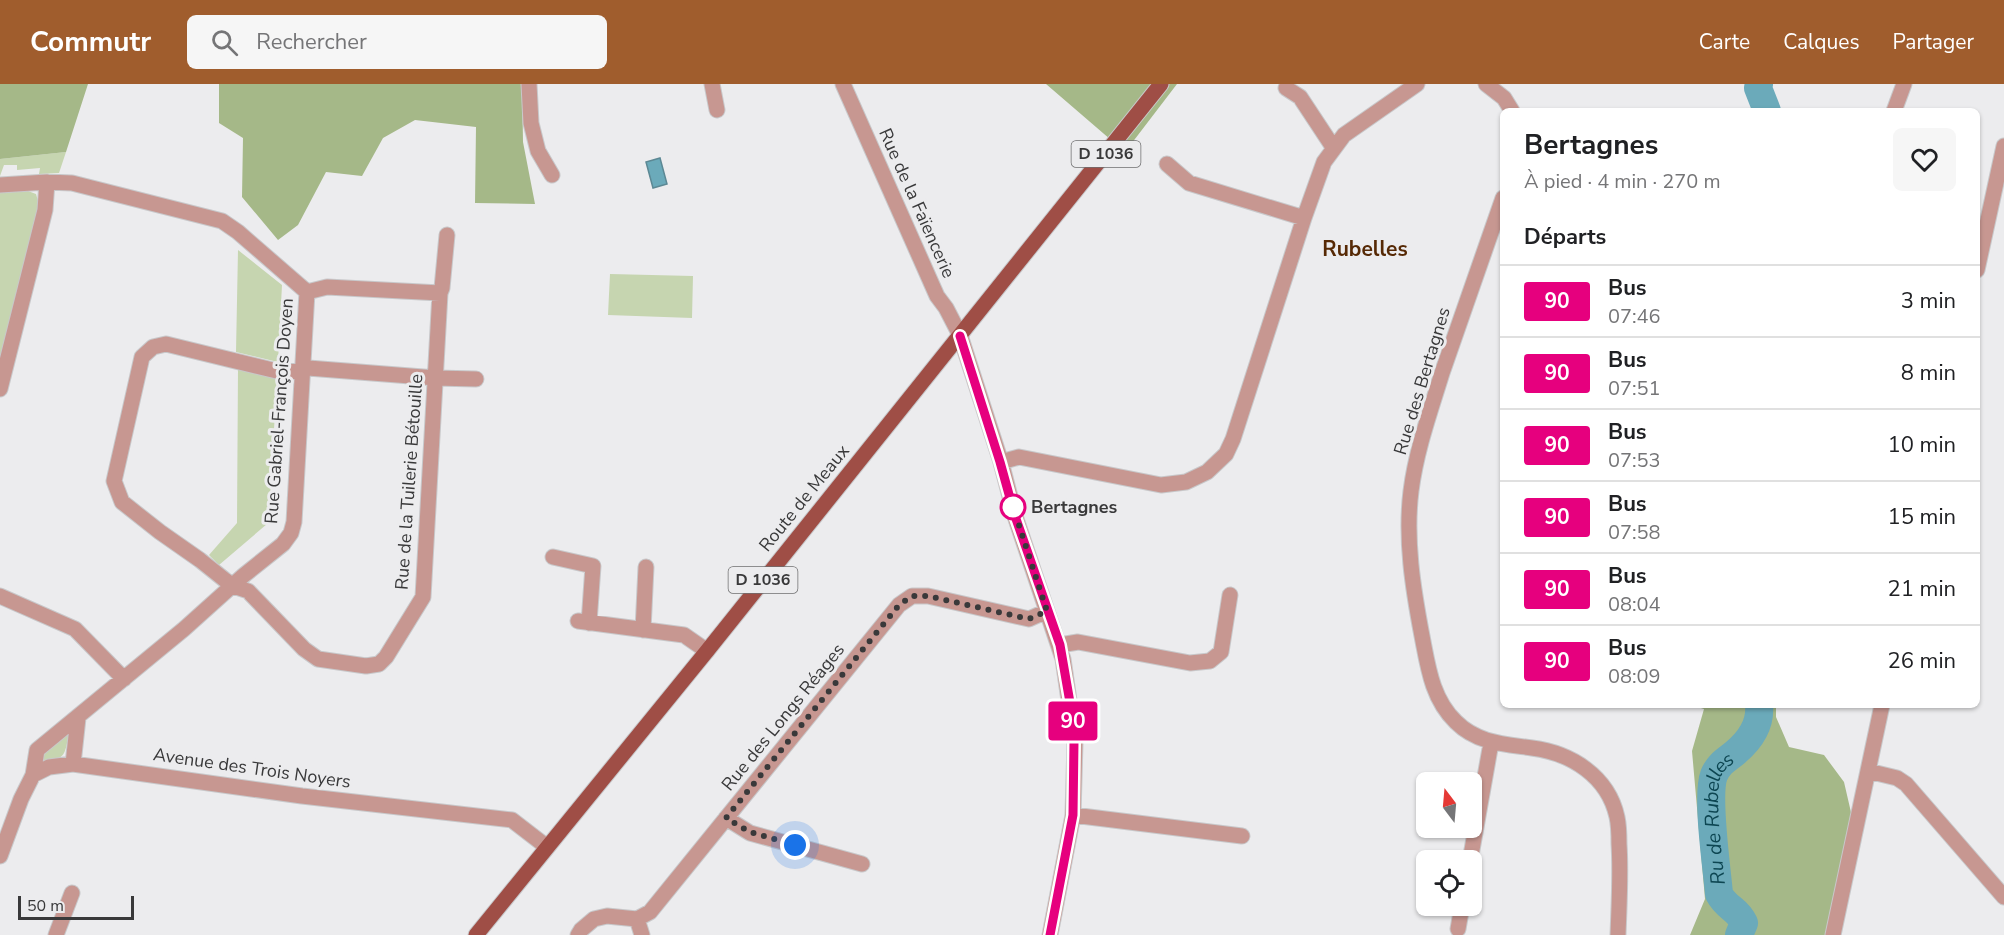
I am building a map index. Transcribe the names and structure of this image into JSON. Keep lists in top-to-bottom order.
{
  "streets": {
    "main road": ["D 1036", "Route de Meaux"],
    "street": [
      "Rue de la Faïencerie",
      "Rue des Bertagnes",
      "Rue Gabriel-François Doyen",
      "Rue de la Tuilerie Bétouille",
      "Rue des Longs Réages",
      "Avenue des Trois Noyers"
    ]
  },
  "crossings": [
    ["Rue de la Faïencerie", "Route de Meaux"],
    ["Rue de la Faïencerie", "Rue des Longs Réages"],
    ["Rue Gabriel-François Doyen", "Rue de la Tuilerie Bétouille"],
    ["Rue Gabriel-François Doyen", "Avenue des Trois Noyers"],
    ["Route de Meaux", "Avenue des Trois Noyers"]
  ],
  "districts": ["Rubelles"],
  "water": ["Ru de Rubelles"],
  "places": ["Bertagnes"],
  "lines": ["bus line 90"],
  "scale_bar": "50 m",
  "north": "top",
  "page": {
    "header": "Commutr",
    "search": "Rechercher",
    "nav": ["Carte", "Calques", "Partager"],
    "on_map": "90",
    "heading": [
      ["Bertagnes", "À pied · 4 min · 270 m"],
      "Départs"
    ],
    "list": [
      {
        "mark": "90",
        "name": "Bus",
        "note": "07:46",
        "value": "3 min"
      },
      {
        "mark": "90",
        "name": "Bus",
        "note": "07:51",
        "value": "8 min"
      },
      {
        "mark": "90",
        "name": "Bus",
        "note": "07:53",
        "value": "10 min"
      },
      {
        "mark": "90",
        "name": "Bus",
        "note": "07:58",
        "value": "15 min"
      },
      {
        "mark": "90",
        "name": "Bus",
        "note": "08:04",
        "value": "21 min"
      },
      {
        "mark": "90",
        "name": "Bus",
        "note": "08:09",
        "value": "26 min"
      }
    ],
    "scale": "50 m"
  }
}
